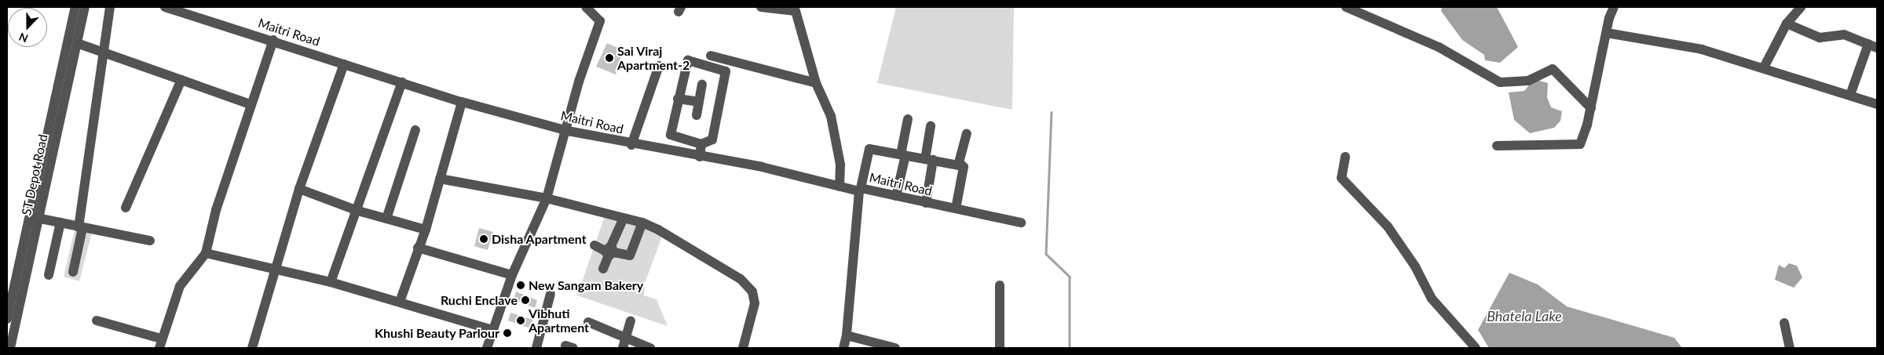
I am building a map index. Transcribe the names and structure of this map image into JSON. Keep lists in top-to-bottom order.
{
  "streets": {
    "street": ["Maitri Road", "ST Depot Road"]
  },
  "water": ["Bhatela Lake"],
  "places": [
    "Sai Viraj Apartment-2",
    "Disha Apartment",
    "New Sangam Bakery",
    "Ruchi Enclave",
    "Vibhuti Apartment",
    "Khushi Beauty Parlour"
  ],
  "north": "bottom"
}
